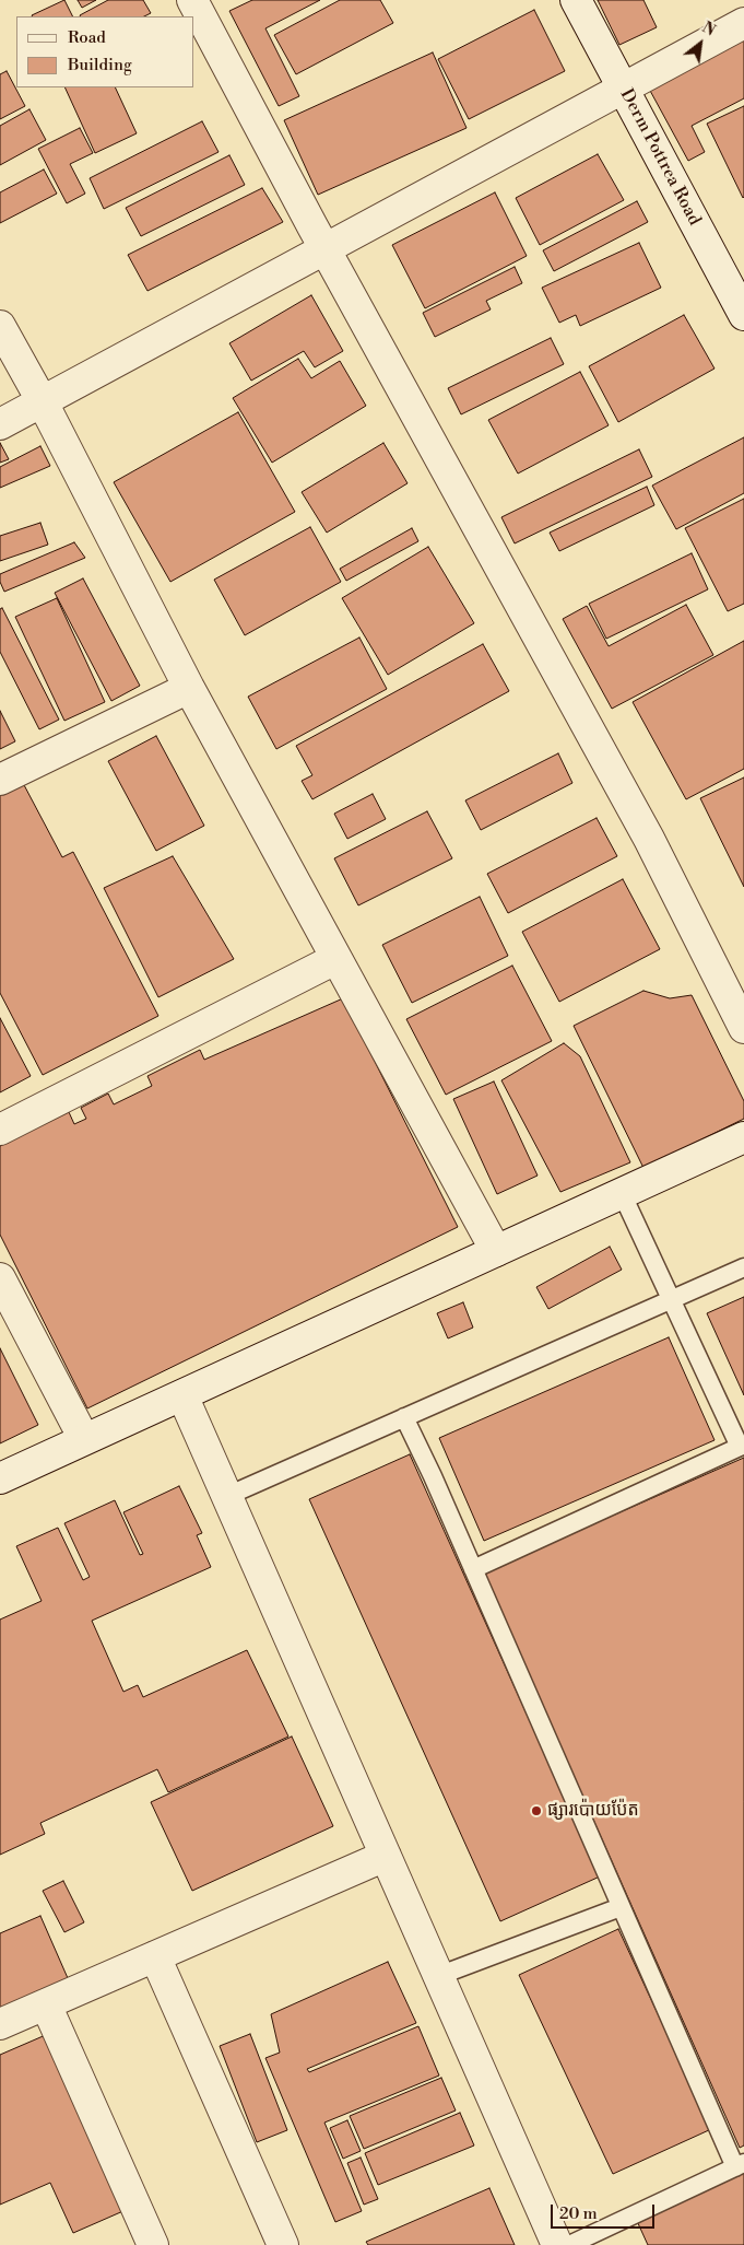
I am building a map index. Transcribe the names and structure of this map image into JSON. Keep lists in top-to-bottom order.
{
  "streets": {
    "street": ["Derm Pottrea Road"]
  },
  "places": ["ផ្សារប៉ោយប៉ែត"],
  "legend": ["Road", "Building"],
  "scale_bar": "20 m",
  "north": "top right"
}
